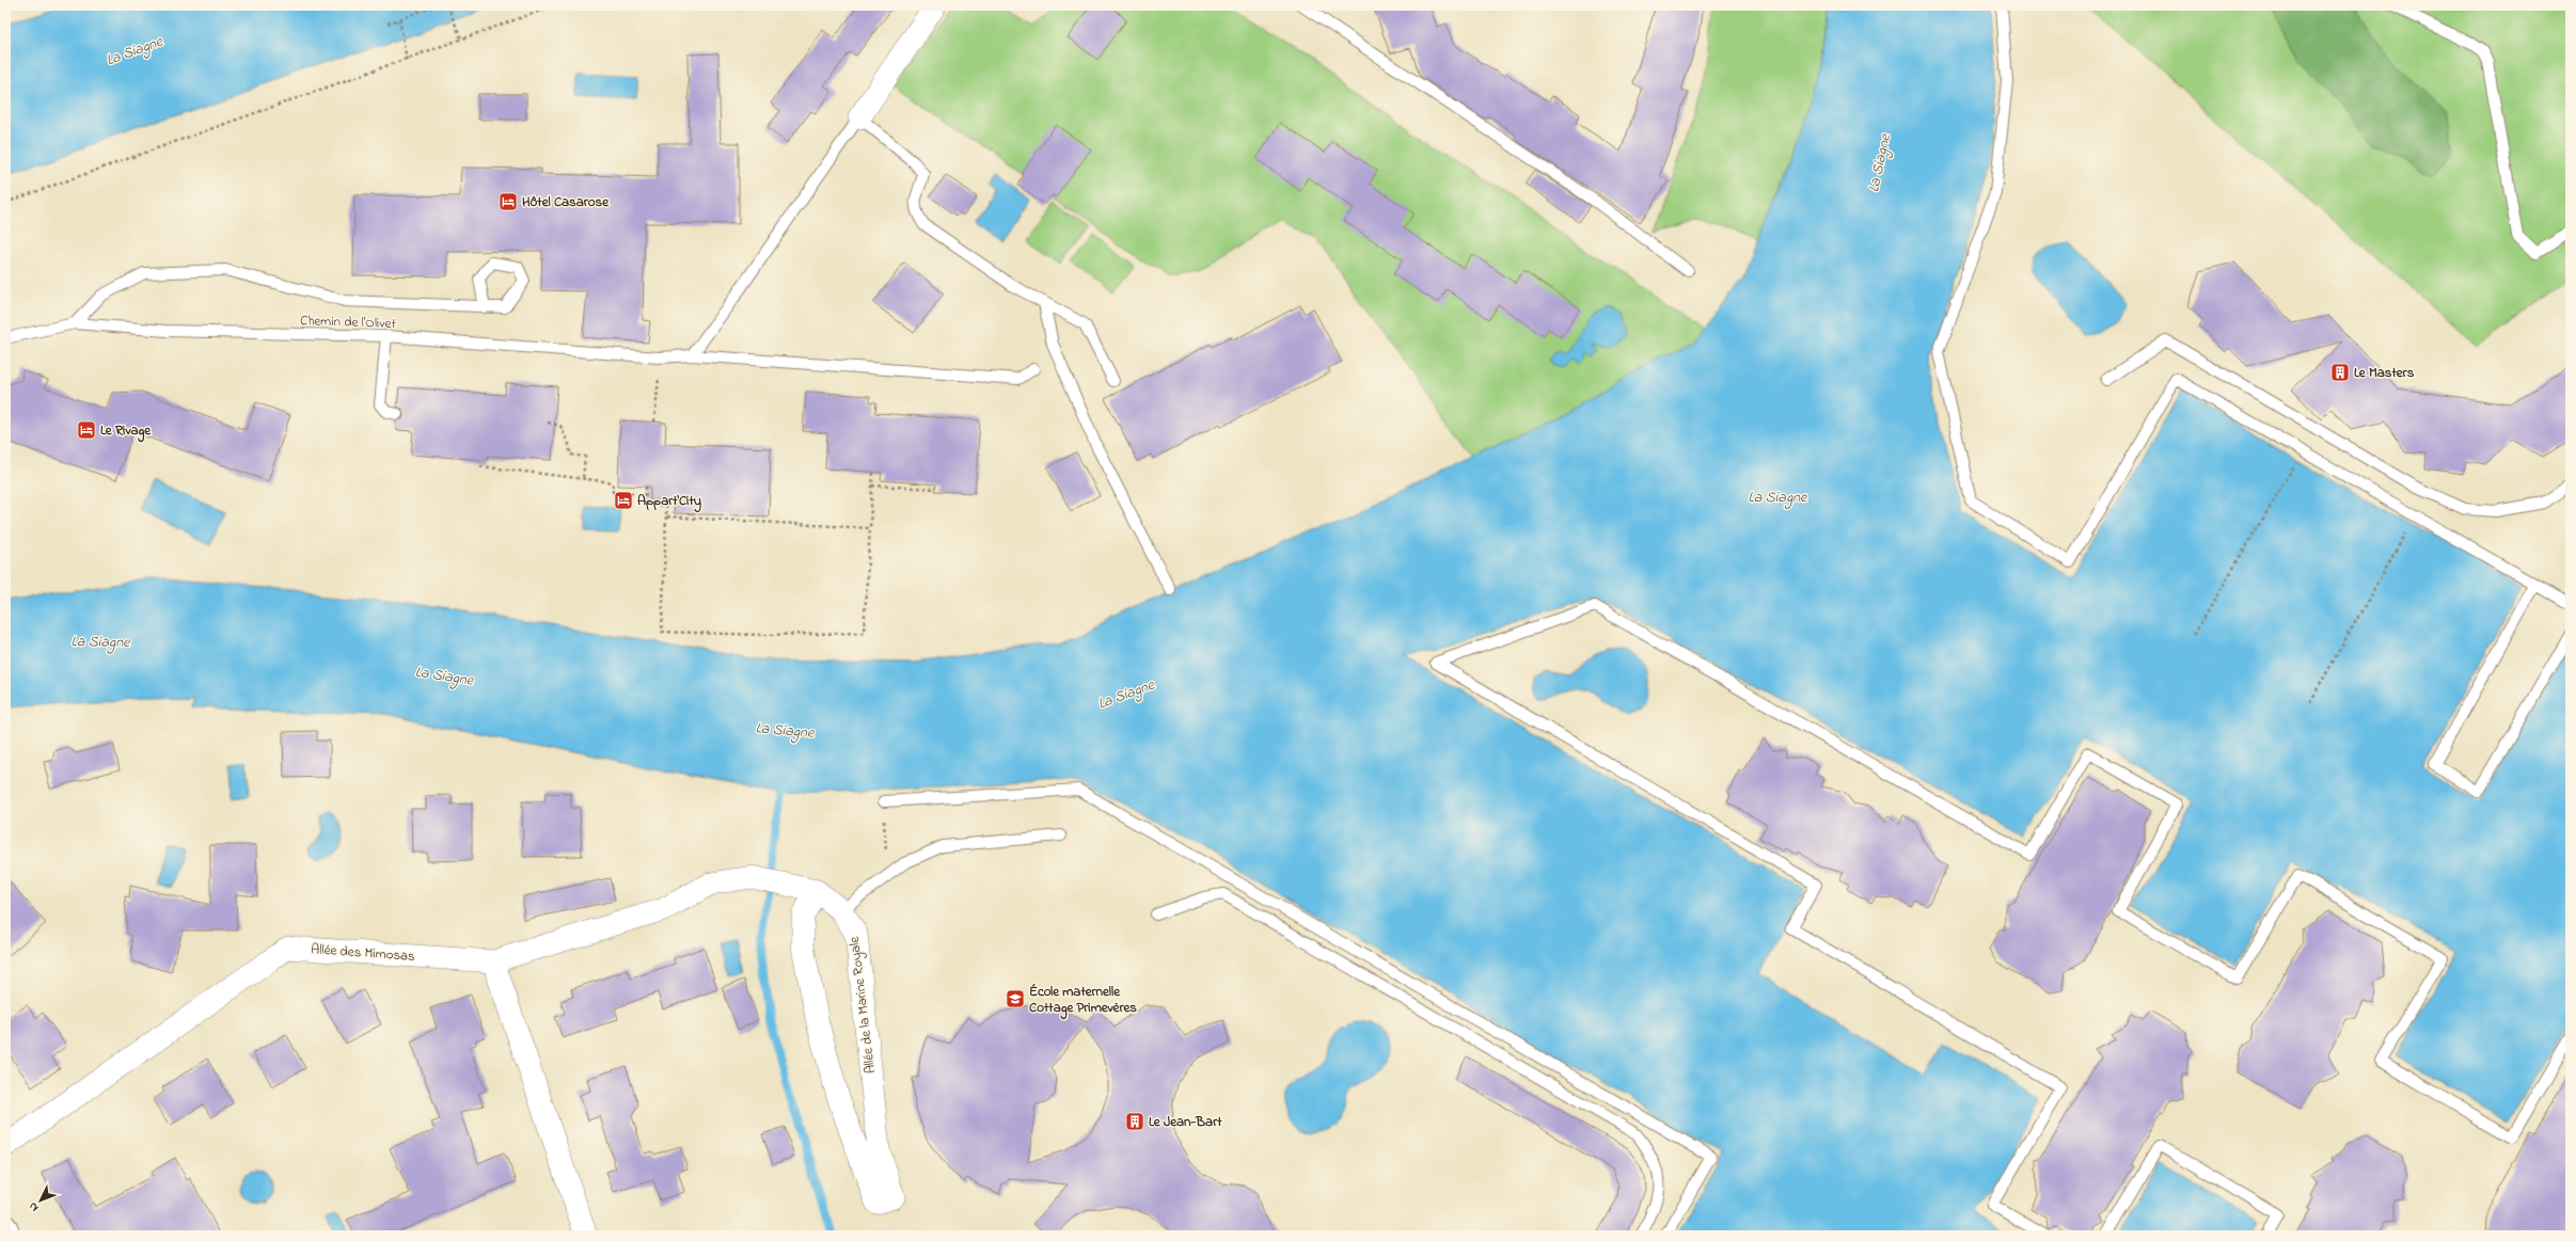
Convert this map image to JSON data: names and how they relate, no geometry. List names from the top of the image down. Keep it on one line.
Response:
{"streets":{"street":["Allée des Mimosas","Allée de la Marine Royale"],"lane":["Chemin de l'Olivet"]},"crossings":[["Allée des Mimosas","Allée de la Marine Royale"]],"water":["La Siagne"],"places":{"hotel":["Hôtel Casarose","Le Rivage","Appart'City"],"building":["Le Masters","Le Jean-Bart"],"school or university":["École maternelle Cottage Primevères"]},"north":"bottom left"}
